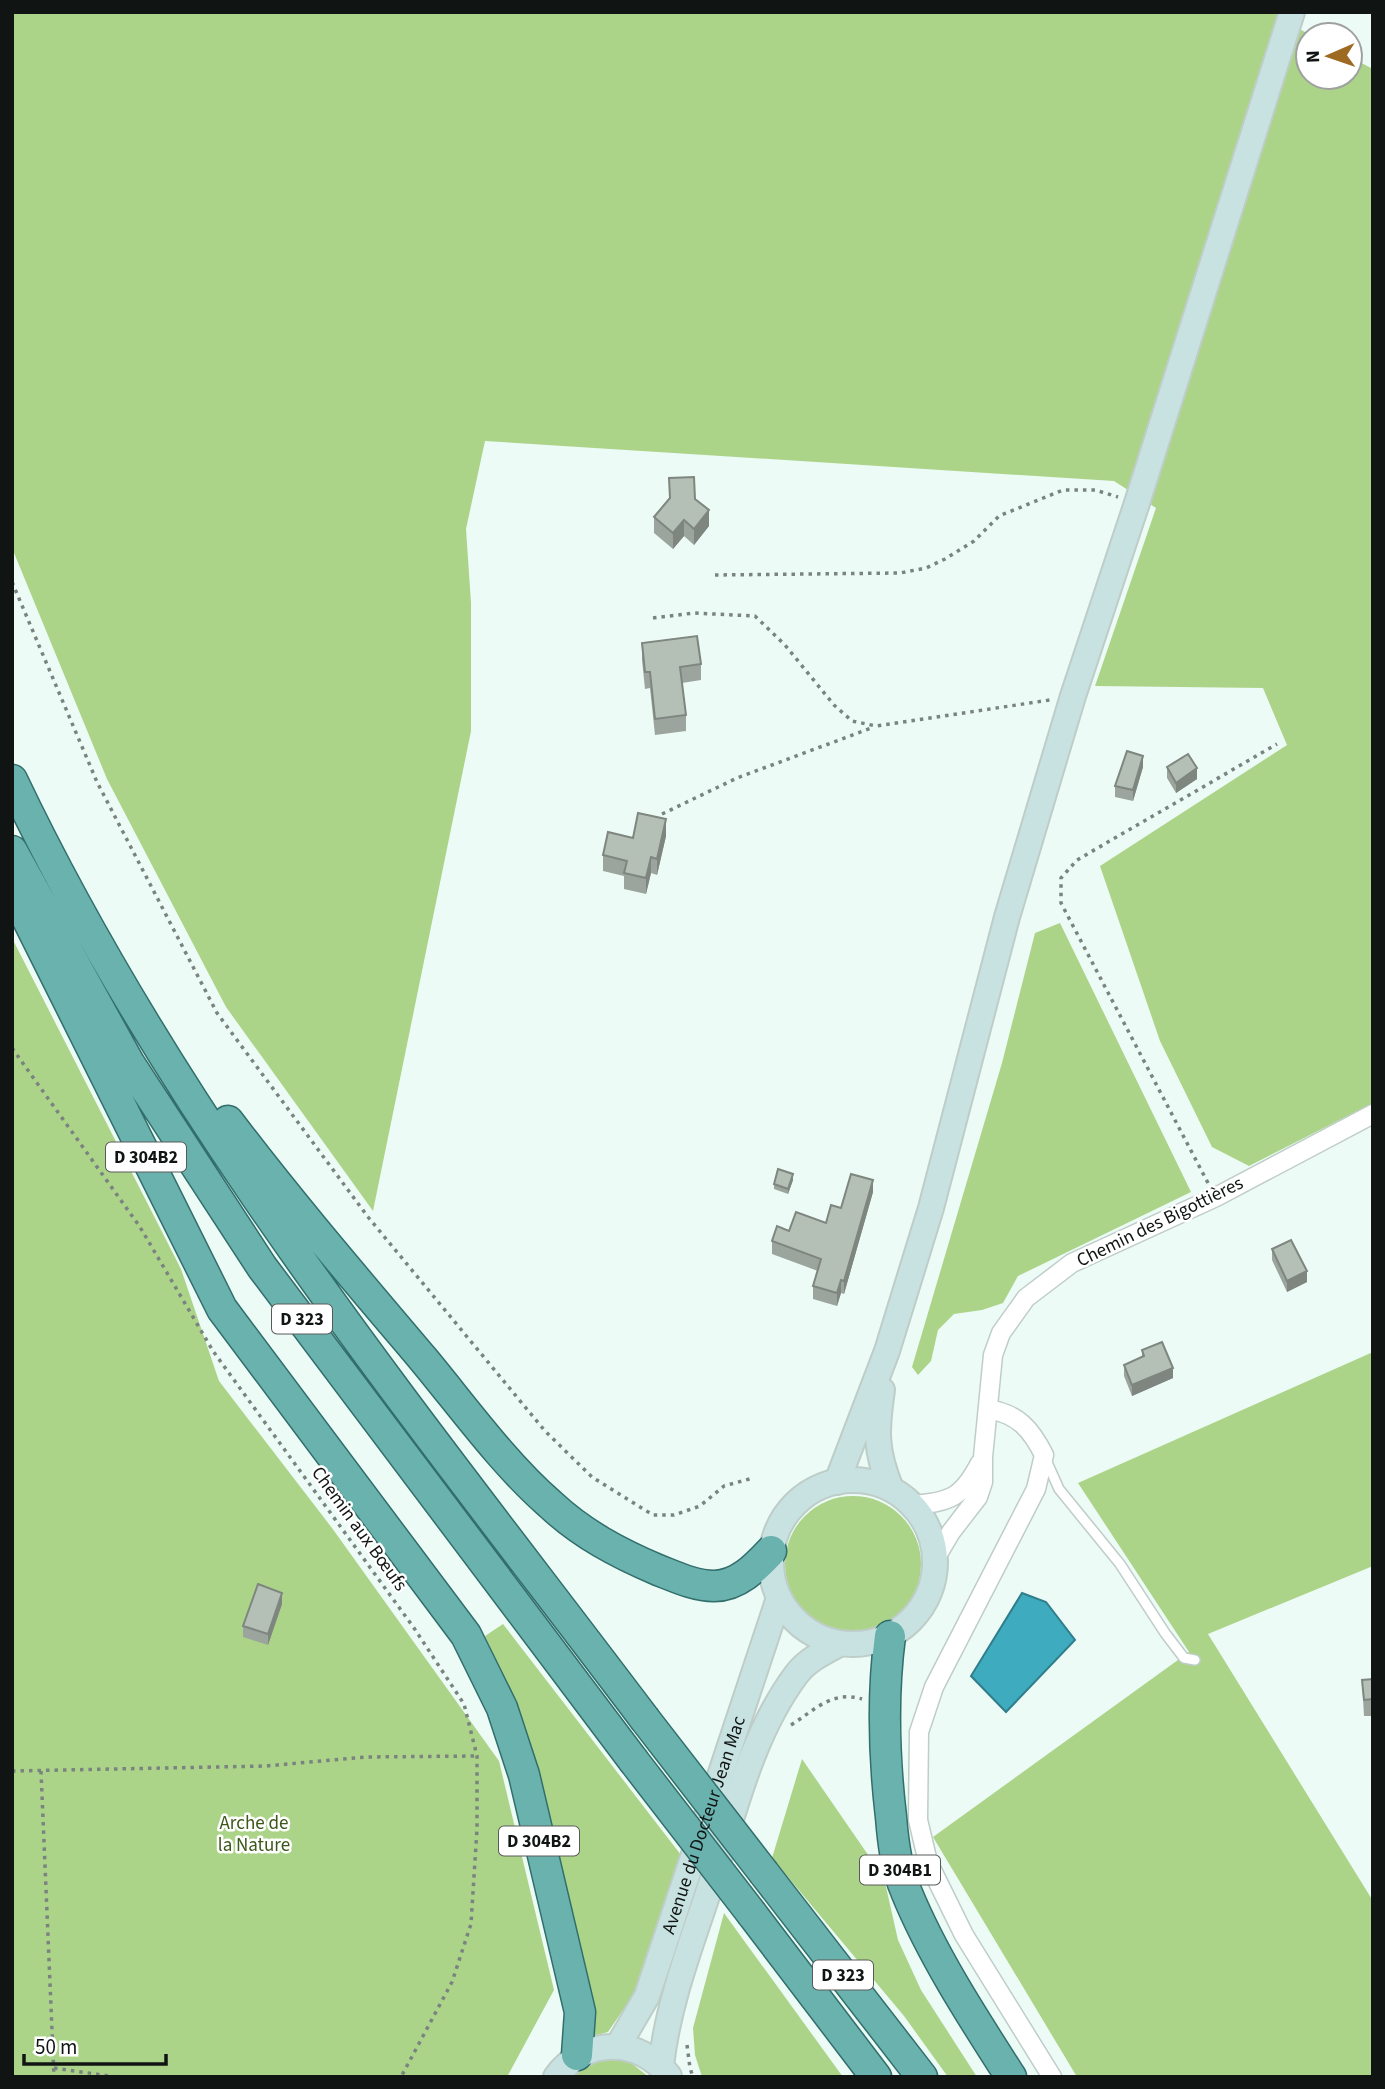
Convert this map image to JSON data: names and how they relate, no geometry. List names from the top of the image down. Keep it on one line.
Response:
{"streets":{"highway":["D 304B2","D 323","D 304B1"],"main road":["Avenue du Docteur Jean Mac"],"street":["Chemin des Bigottières"],"path":["Chemin aux Bœufs"]},"crossings":[["Chemin des Bigottières","Avenue du Docteur Jean Mac"],["Chemin des Bigottières","D 304B1"],["Avenue du Docteur Jean Mac","D 304B1"]],"parks":["Arche de la Nature"],"scale_bar":"50 m","north":"left"}
